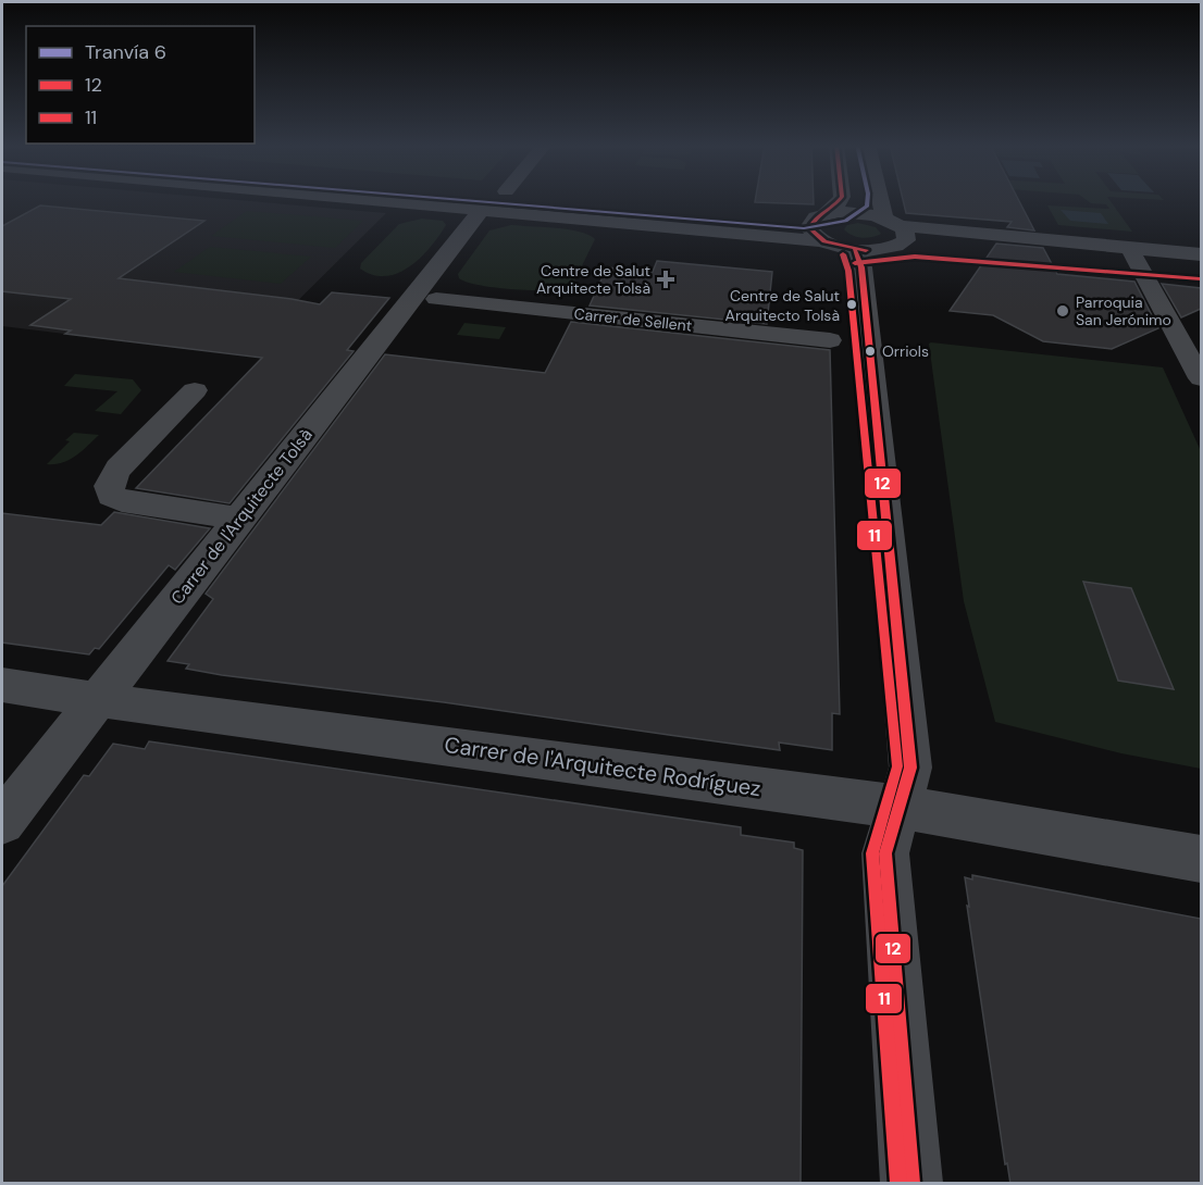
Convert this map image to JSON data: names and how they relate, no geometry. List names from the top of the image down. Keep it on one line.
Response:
{"streets":{"street":["Carrer de Sellent","Carrer de l'Arquitecte Tolsà","Carrer de l'Arquitecte Rodríguez"]},"crossings":[["Carrer de l'Arquitecte Tolsà","Carrer de l'Arquitecte Rodríguez"]],"places":{"health":["Centre de Salut Arquitecte Tolsà"],"other":["Centre de Salut Arquitecto Tolsà","Parroquia San Jerónimo","Orriols"]},"lines":["tram line 6","transit line 12","transit line 11"],"legend":["Tranvía 6","12","11"]}
